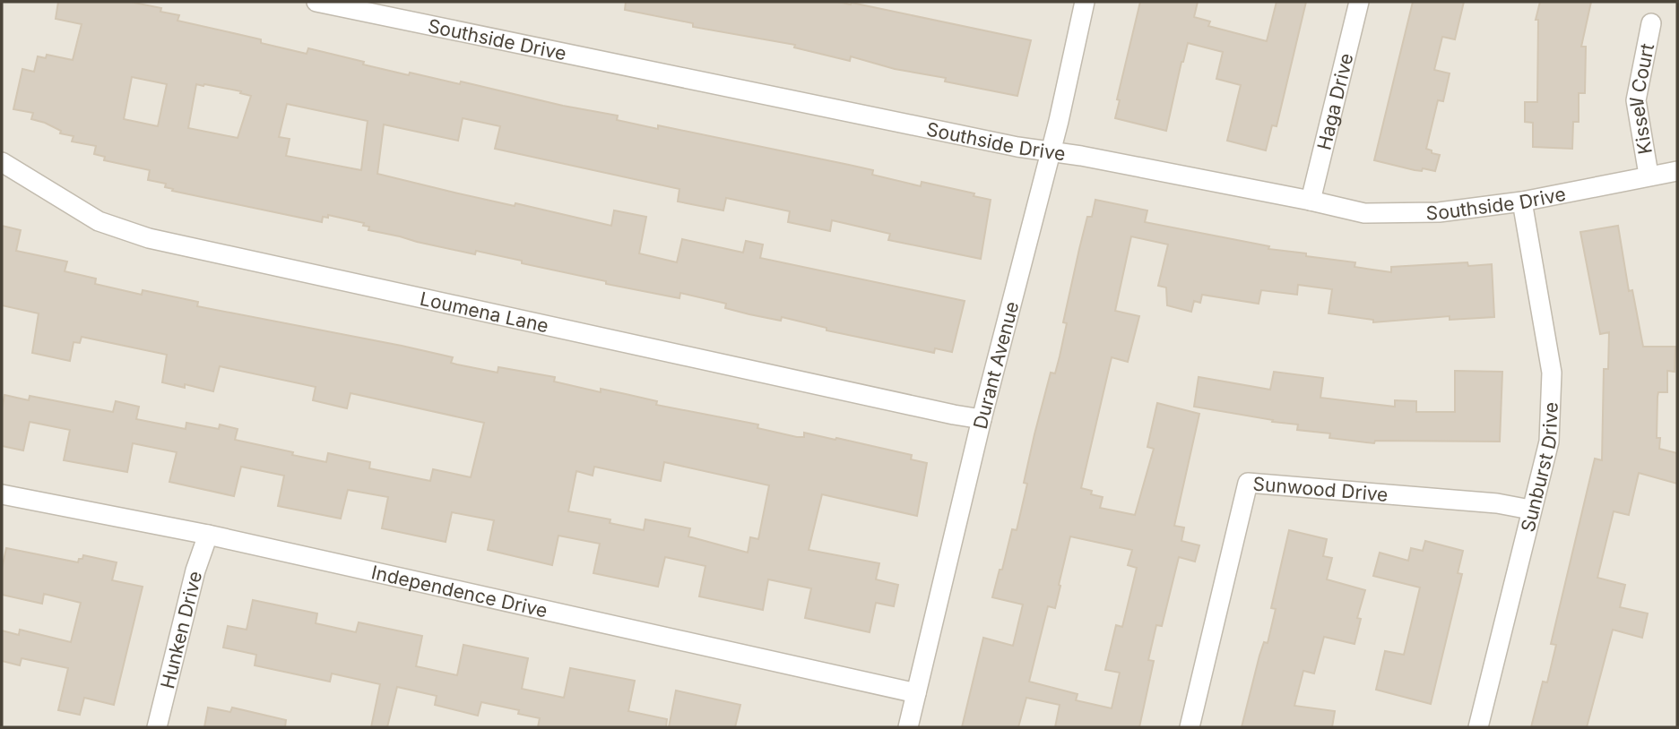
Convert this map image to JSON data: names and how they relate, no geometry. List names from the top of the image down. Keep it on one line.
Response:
{"streets":{"street":["Southside Drive","Kissell Court","Haga Drive","Loumena Lane","Durant Avenue","Sunburst Drive","Sunwood Drive","Independence Drive","Hunken Drive"]},"crossings":[["Southside Drive","Kissell Court"],["Southside Drive","Haga Drive"],["Southside Drive","Durant Avenue"],["Southside Drive","Sunburst Drive"],["Loumena Lane","Durant Avenue"],["Durant Avenue","Independence Drive"],["Sunburst Drive","Sunwood Drive"],["Independence Drive","Hunken Drive"]]}
